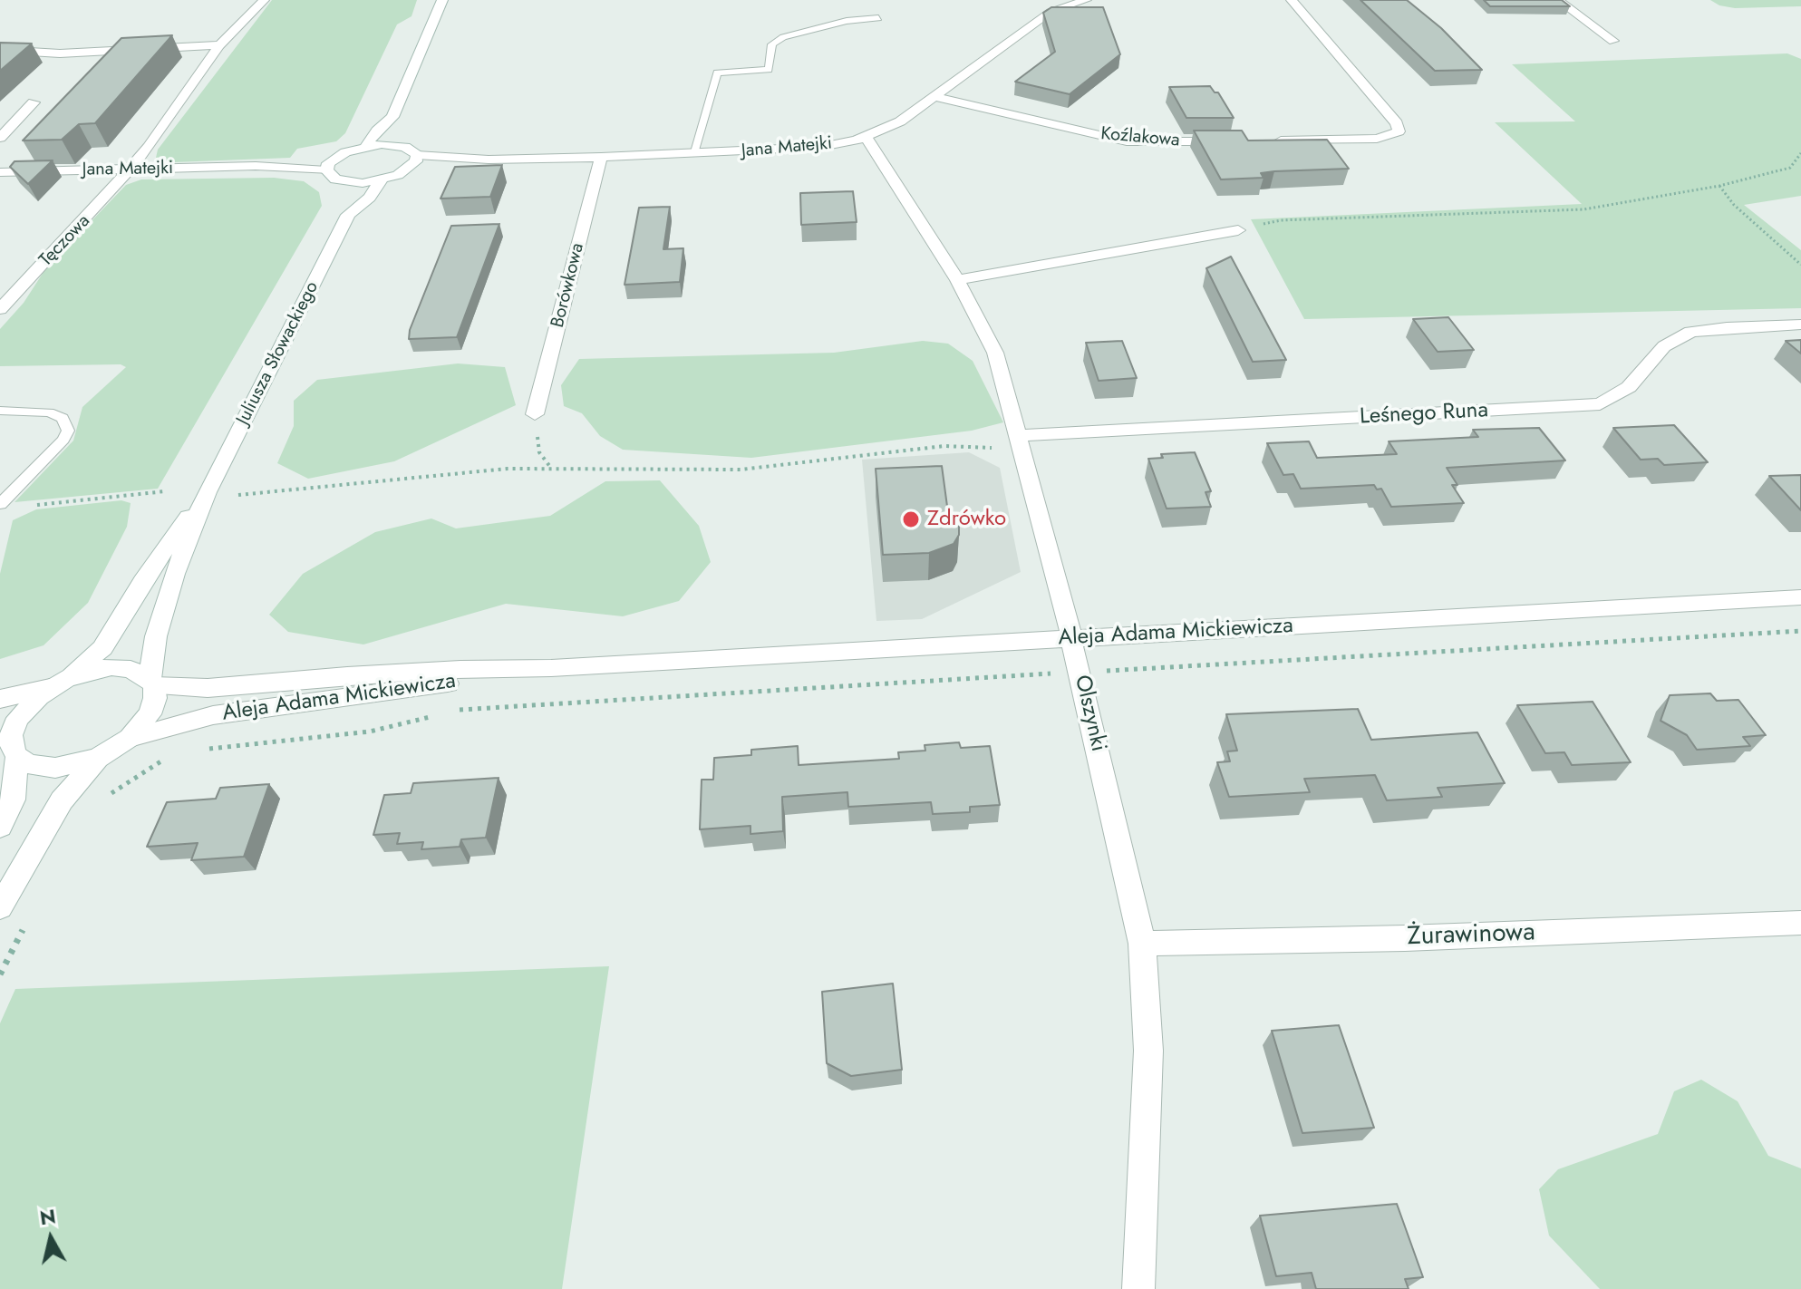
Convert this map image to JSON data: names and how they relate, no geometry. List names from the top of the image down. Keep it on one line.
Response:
{"streets":{"street":["Koźlakowa","Jana Matejki","Tęczowa","Borówkowa","Juliusza Słowackiego","Leśnego Runa","Aleja Adama Mickiewicza","Olszynki","Żurawinowa"]},"crossings":[["Koźlakowa","Jana Matejki"],["Jana Matejki","Tęczowa"],["Jana Matejki","Borówkowa"],["Jana Matejki","Olszynki"],["Juliusza Słowackiego","Aleja Adama Mickiewicza"],["Leśnego Runa","Olszynki"],["Aleja Adama Mickiewicza","Olszynki"],["Olszynki","Żurawinowa"]],"places":["Zdrówko"],"north":"top"}
